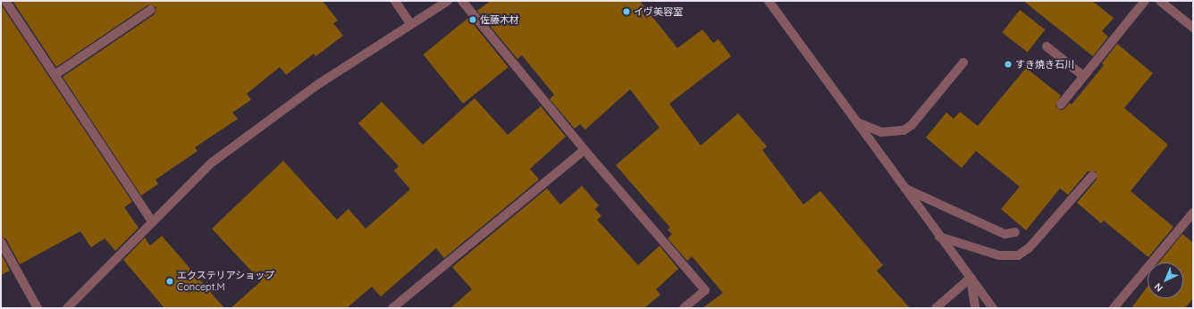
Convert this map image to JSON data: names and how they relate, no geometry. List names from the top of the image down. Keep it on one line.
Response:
{"places":["イヴ美容室","佐藤木材","すき焼き石川","エクステリアショップ Concept.M"],"north":"bottom left"}
